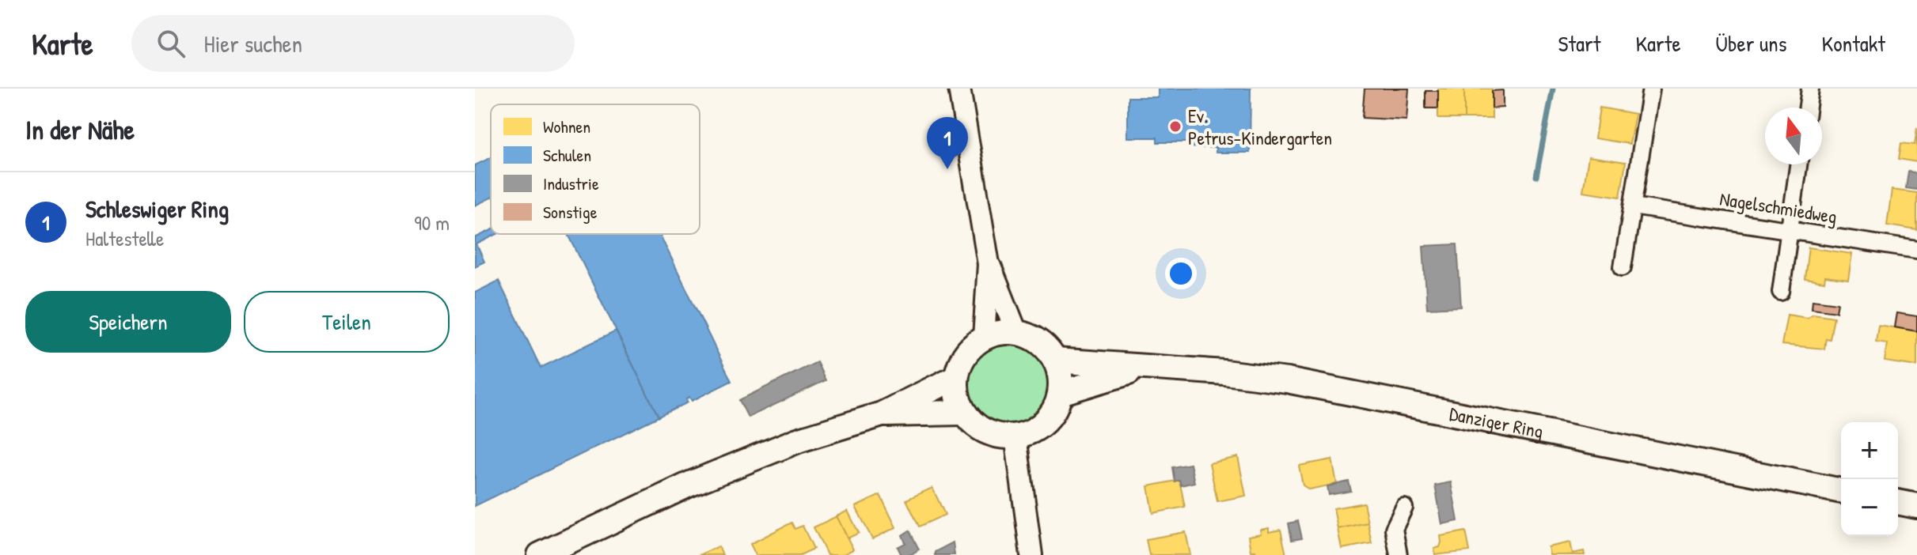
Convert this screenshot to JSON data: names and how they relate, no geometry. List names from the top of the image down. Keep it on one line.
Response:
{"streets":{"main road":["Danziger Ring"],"street":["Nagelschmiedweg"]},"places":["Ev. Petrus-Kindergarten"],"legend":["Wohnen","Schulen","Industrie","Sonstige"],"north":"top","page":{"header":"Karte","search":"Hier suchen","nav":["Start","Karte","Über uns","Kontakt"],"heading":"In der Nähe","pins":"1","list":[{"mark":"1","name":"Schleswiger Ring","note":"Haltestelle","value":"90 m"}],"buttons":["Speichern","Teilen"],"map_buttons":["+","−"]}}
